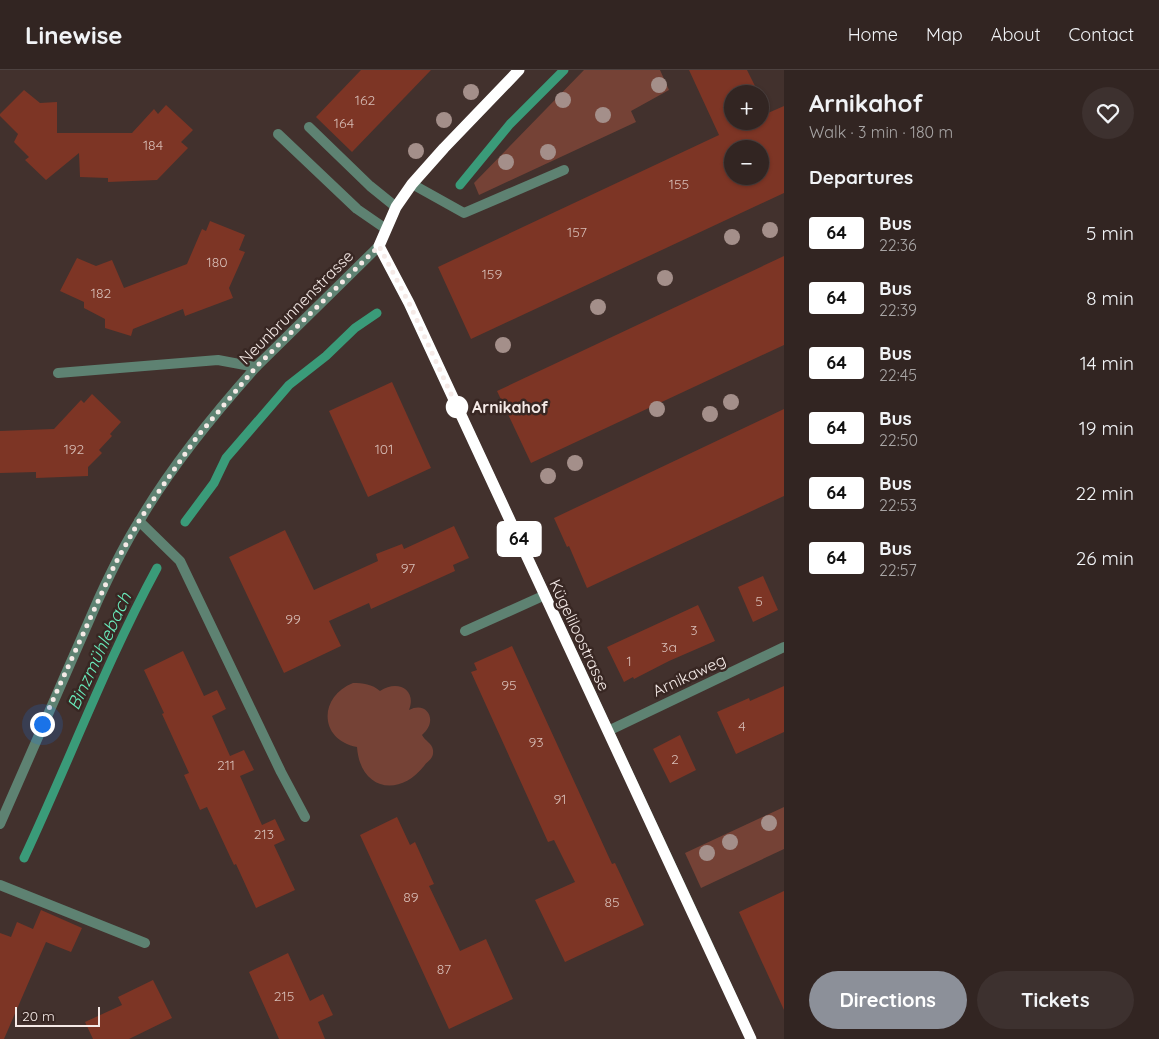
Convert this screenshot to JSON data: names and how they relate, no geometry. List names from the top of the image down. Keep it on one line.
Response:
{"streets":{"street":["Neunbrunnenstrasse","Kügeliloostrasse","Arnikaweg"]},"crossings":[["Neunbrunnenstrasse","Kügeliloostrasse"],["Kügeliloostrasse","Arnikaweg"]],"water":["Binzmühlebach"],"places":["Arnikahof"],"lines":["bus line 64"],"house_numbers":["162","164","184","155","157","180","159","182","192","101","97","5","99","3","3a","1","95","4","93","2","211","91","213","89","85","87","215"],"scale_bar":"20 m","page":{"header":"Linewise","nav":["Home","Map","About","Contact"],"on_map":"64","heading":[["Arnikahof","Walk · 3 min · 180 m"],"Departures"],"map_buttons":["+","−"],"list":[{"mark":"64","name":"Bus","note":"22:36","value":"5 min"},{"mark":"64","name":"Bus","note":"22:39","value":"8 min"},{"mark":"64","name":"Bus","note":"22:45","value":"14 min"},{"mark":"64","name":"Bus","note":"22:50","value":"19 min"},{"mark":"64","name":"Bus","note":"22:53","value":"22 min"},{"mark":"64","name":"Bus","note":"22:57","value":"26 min"}],"buttons":["Directions","Tickets"],"scale":"20 m"}}
